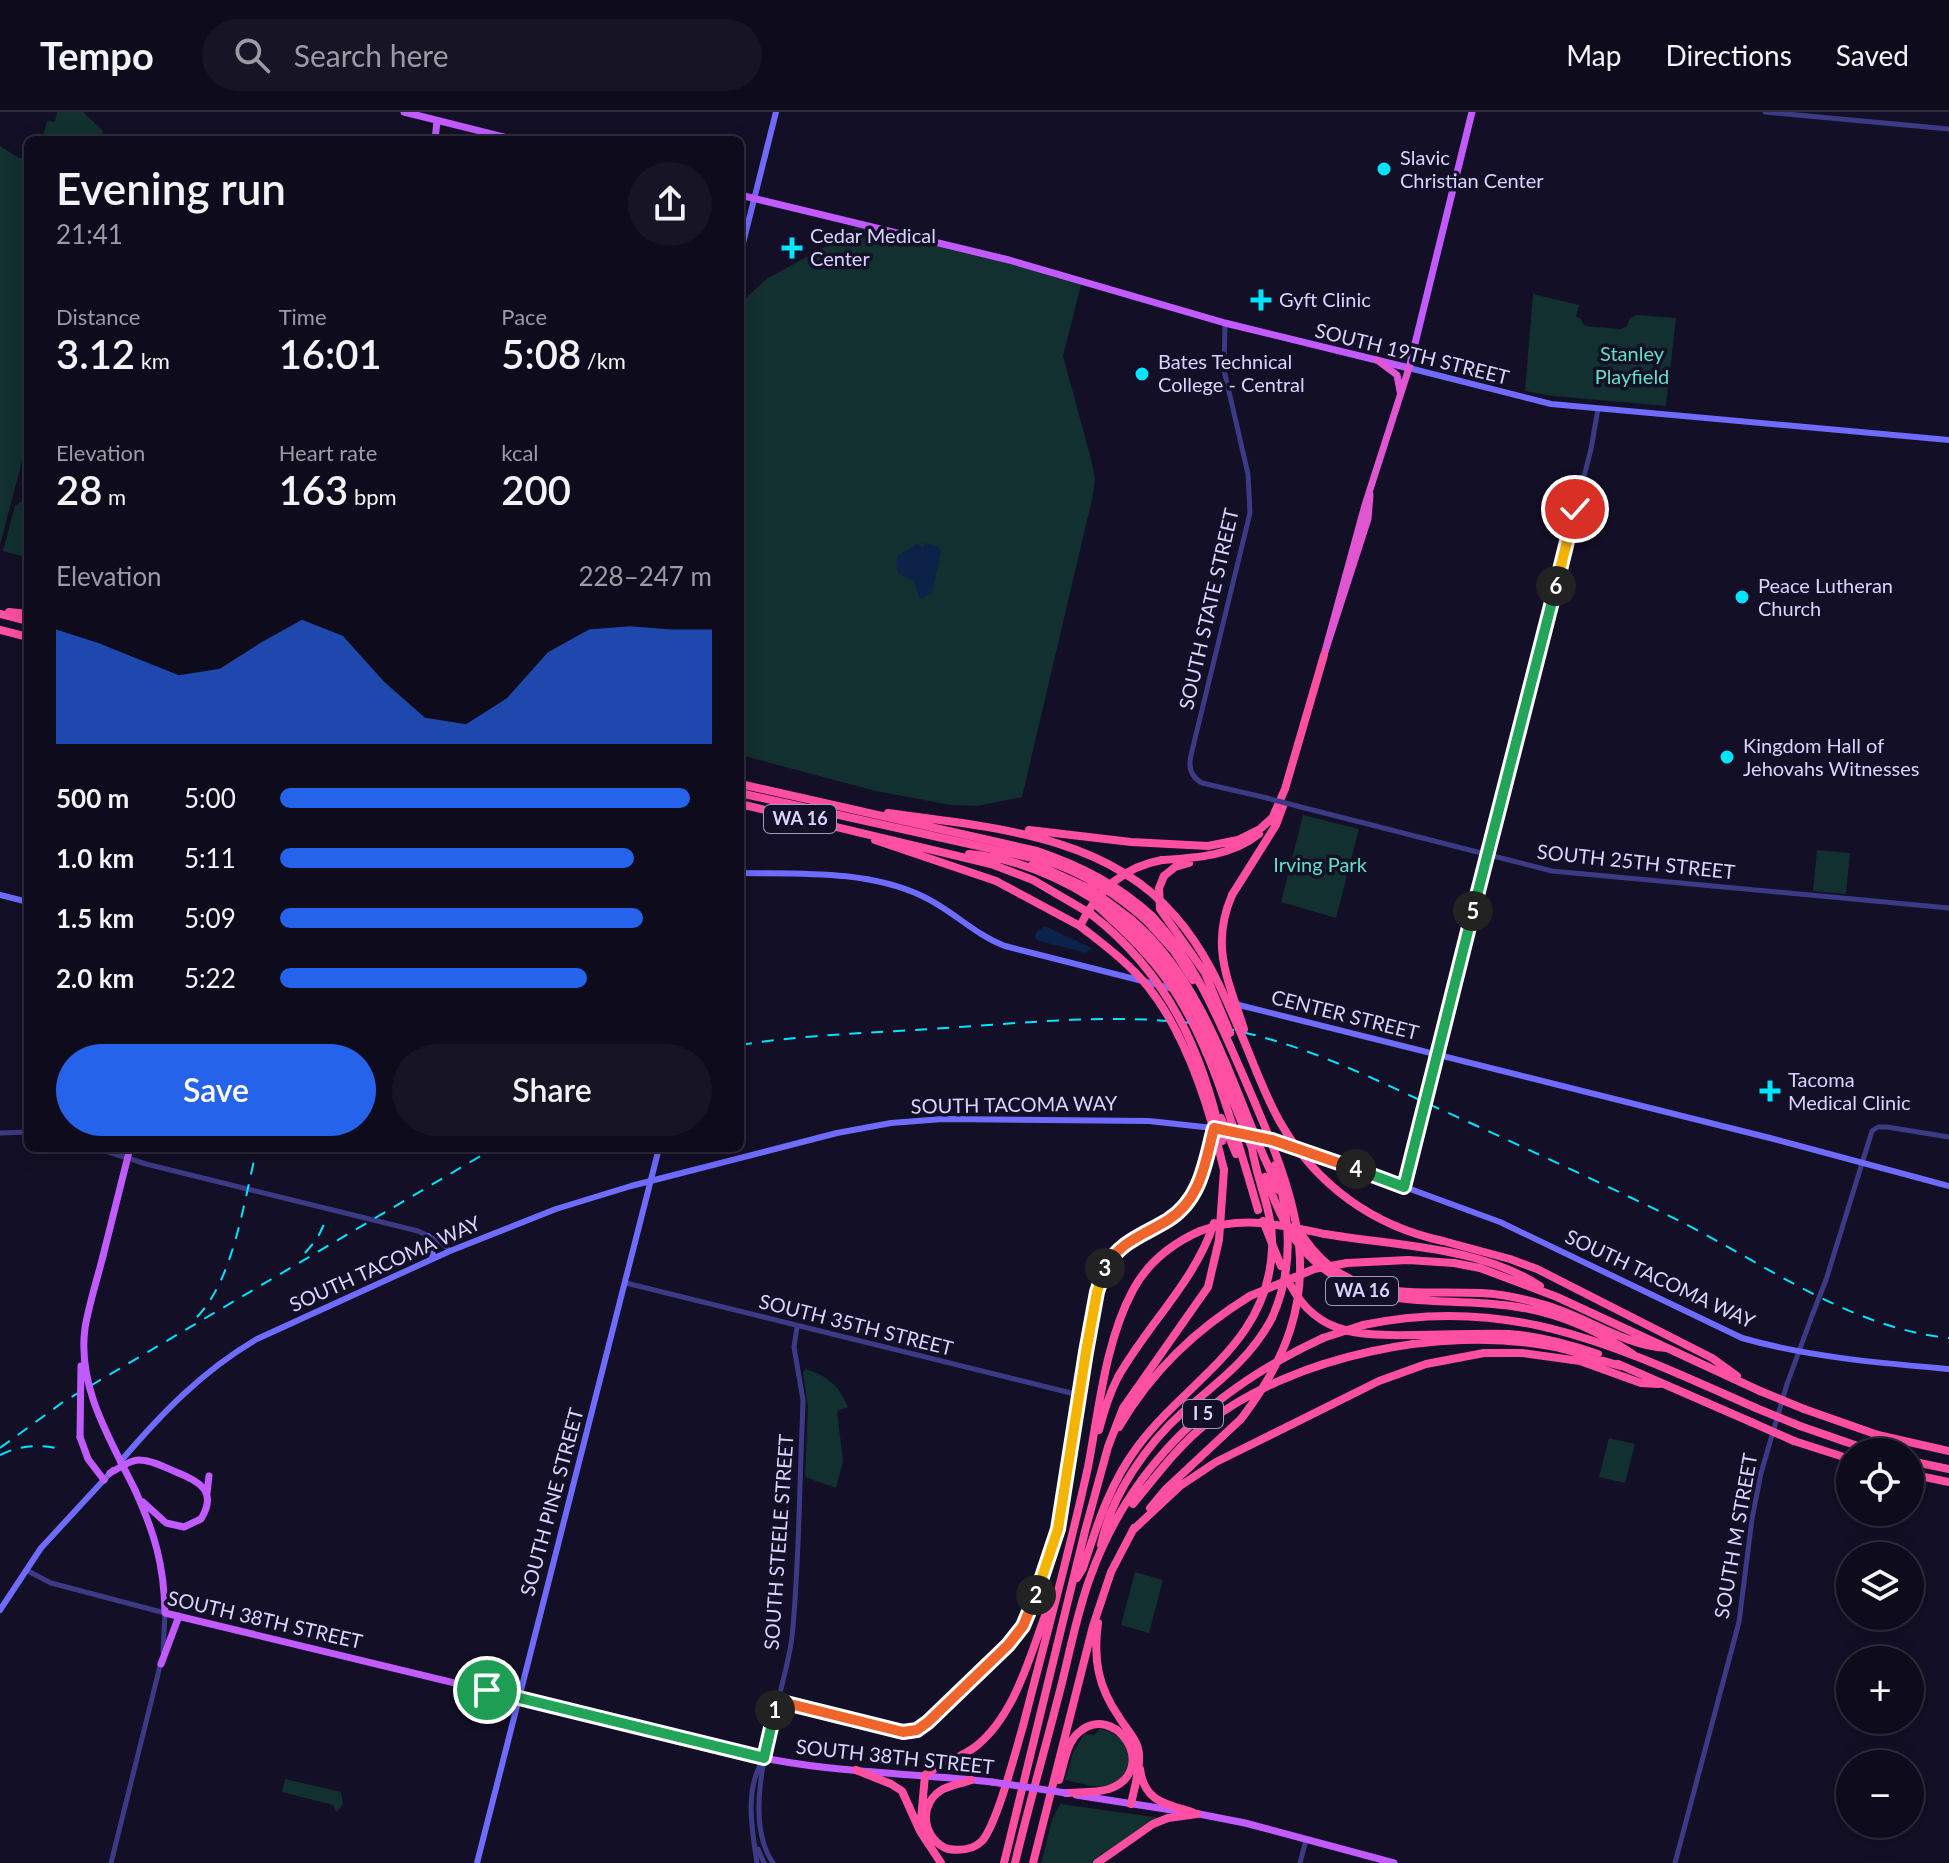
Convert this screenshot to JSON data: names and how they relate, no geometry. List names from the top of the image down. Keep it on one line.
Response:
{"streets":{"highway":["WA 16","I 5"],"main road":["SOUTH 19TH STREET","CENTER STREET","SOUTH TACOMA WAY","SOUTH PINE STREET","SOUTH 38TH STREET"],"street":["SOUTH STATE STREET","SOUTH 25TH STREET","SOUTH 35TH STREET","SOUTH M STREET","SOUTH STEELE STREET"]},"crossings":[["SOUTH 19TH STREET","SOUTH STATE STREET"],["SOUTH STATE STREET","SOUTH 25TH STREET"],["WA 16","I 5"],["CENTER STREET","SOUTH M STREET"],["SOUTH TACOMA WAY","SOUTH PINE STREET"],["SOUTH TACOMA WAY","SOUTH M STREET"],["SOUTH TACOMA WAY","SOUTH 38TH STREET"],["SOUTH 35TH STREET","SOUTH PINE STREET"],["SOUTH 35TH STREET","SOUTH STEELE STREET"],["SOUTH PINE STREET","SOUTH 38TH STREET"],["SOUTH STEELE STREET","SOUTH 38TH STREET"]],"parks":["Stanley Playfield","Irving Park"],"places":{"other":["Slavic Christian Center","Bates Technical College - Central","Peace Lutheran Church","Kingdom Hall of Jehovahs Witnesses"],"health":["Cedar Medical Center","Gyft Clinic","Tacoma Medical Clinic"]},"page":{"header":"Tempo","search":"Search here","nav":["Map","Directions","Saved"],"heading":["Evening run","21:41"],"stats":[["Distance","3.12 km"],["Time","16:01"],["Pace","5:08 /km"],["Elevation","28 m"],["Heart rate","163 bpm"],["kcal","200"]],"chart":["Elevation","228–247 m"],"pins":["6","5","4","3","2","1"],"list":[{"name":"500 m","note":"5:00"},{"name":"1.0 km","note":"5:11"},{"name":"1.5 km","note":"5:09"},{"name":"2.0 km","note":"5:22"}],"buttons":["Save","Share"],"map_buttons":["+","−"]}}
